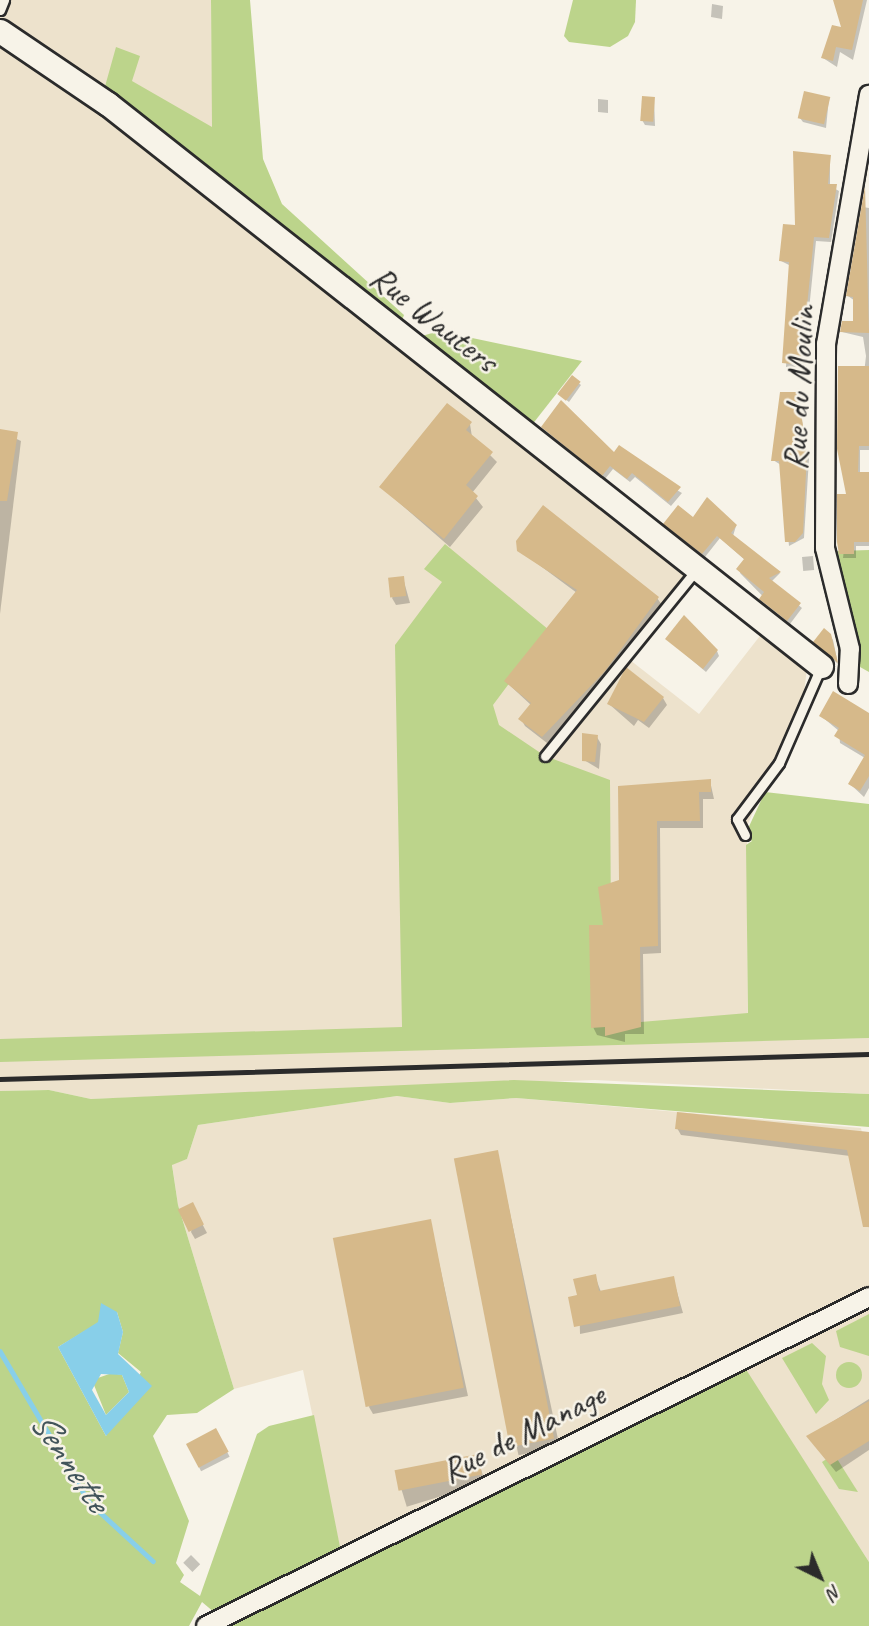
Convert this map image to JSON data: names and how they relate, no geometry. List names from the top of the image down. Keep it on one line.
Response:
{"streets":{"street":["Rue Wauters","Rue du Moulin","Rue de Manage"]},"water":["Sennette"],"north":"bottom right"}
